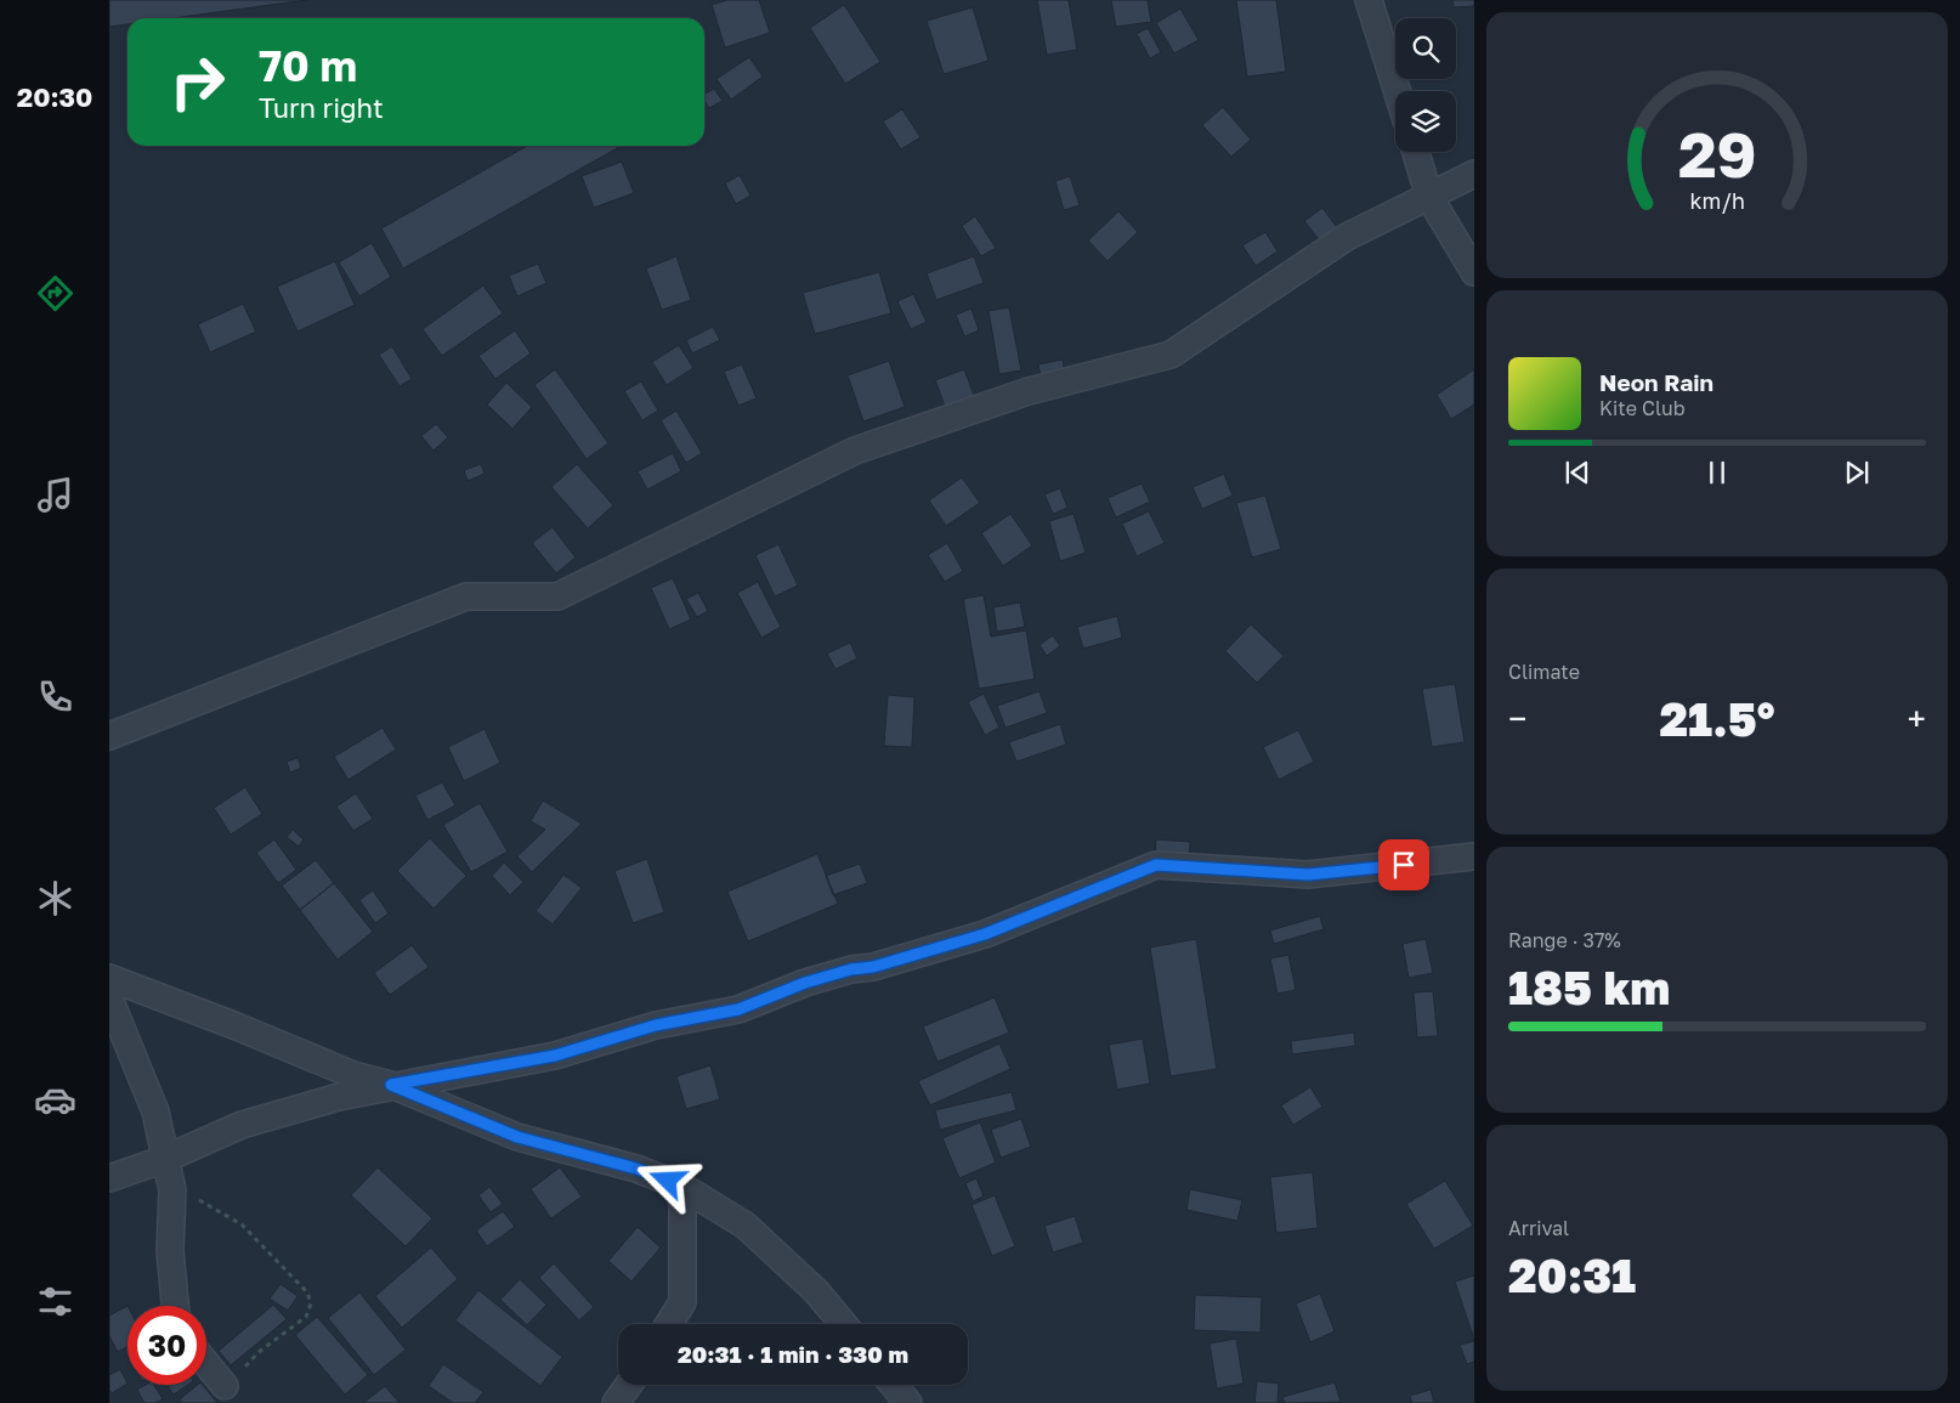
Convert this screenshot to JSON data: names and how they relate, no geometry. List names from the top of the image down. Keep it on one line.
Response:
{"page":{"tabs":"20:30","turn":["70 m","Turn right"],"song":["Neon Rain","Kite Club"],"tile":["Climate",["Range · 37%","185 km"],["Arrival","20:31"]],"heat":["−","21.5°","+"],"limit":"30","trip":"20:31 · 1 min · 330 m","gauge":["29","km/h"]}}
